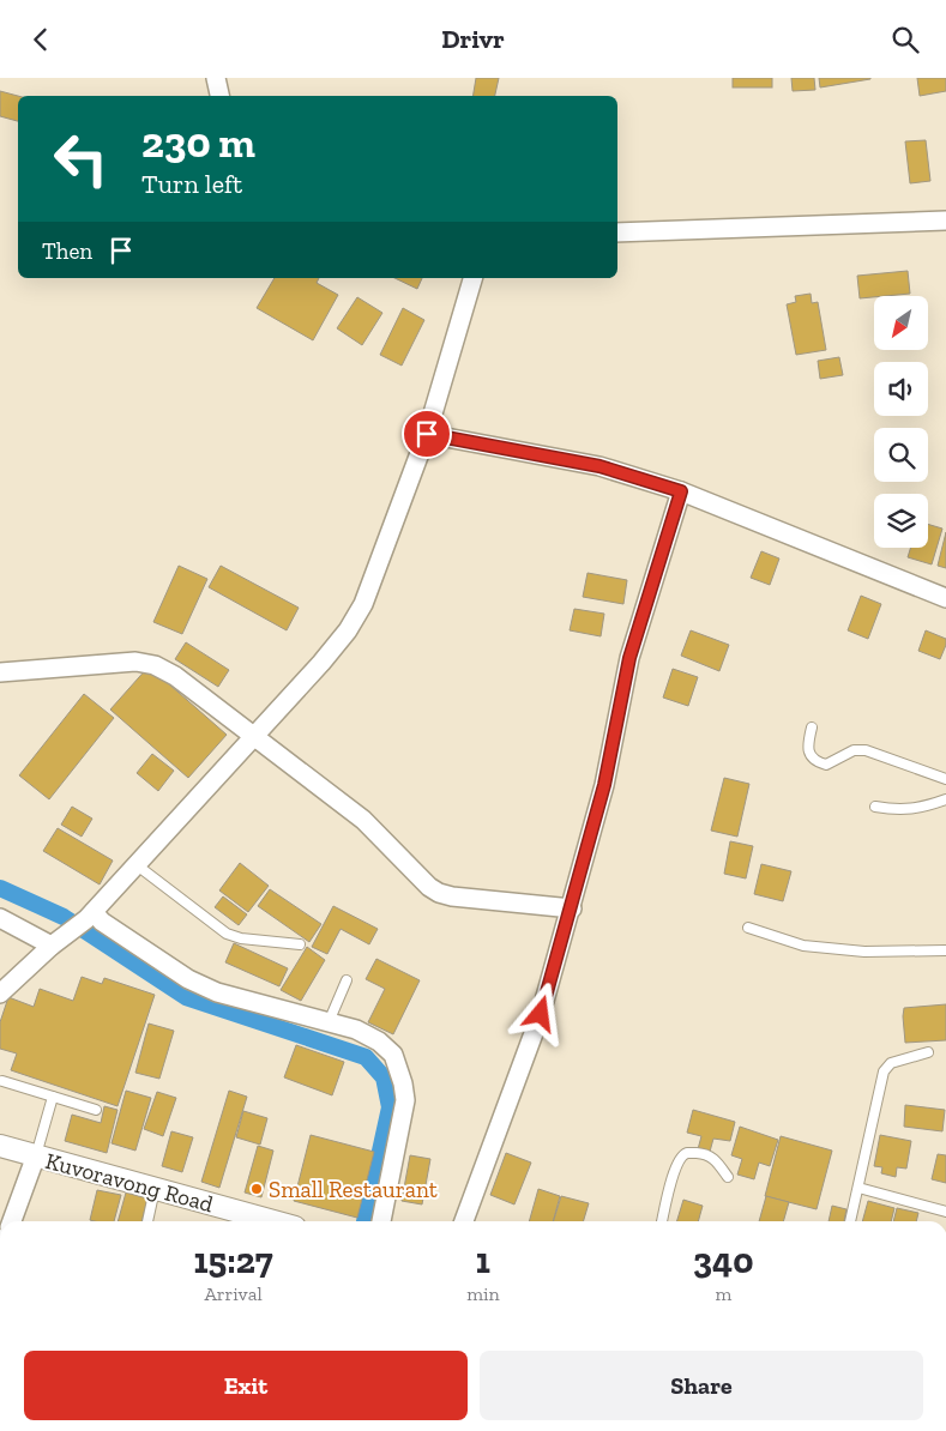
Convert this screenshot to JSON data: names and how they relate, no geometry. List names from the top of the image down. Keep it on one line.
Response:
{"streets":{"street":["Kuvoravong Road"]},"places":["Small Restaurant"],"north":"bottom left","page":{"header":"Drivr","turn":["230 m","Turn left"],"then":"Then","eta":["15:27","Arrival","1","min","340","m"],"buttons":["Exit","Share"]}}
